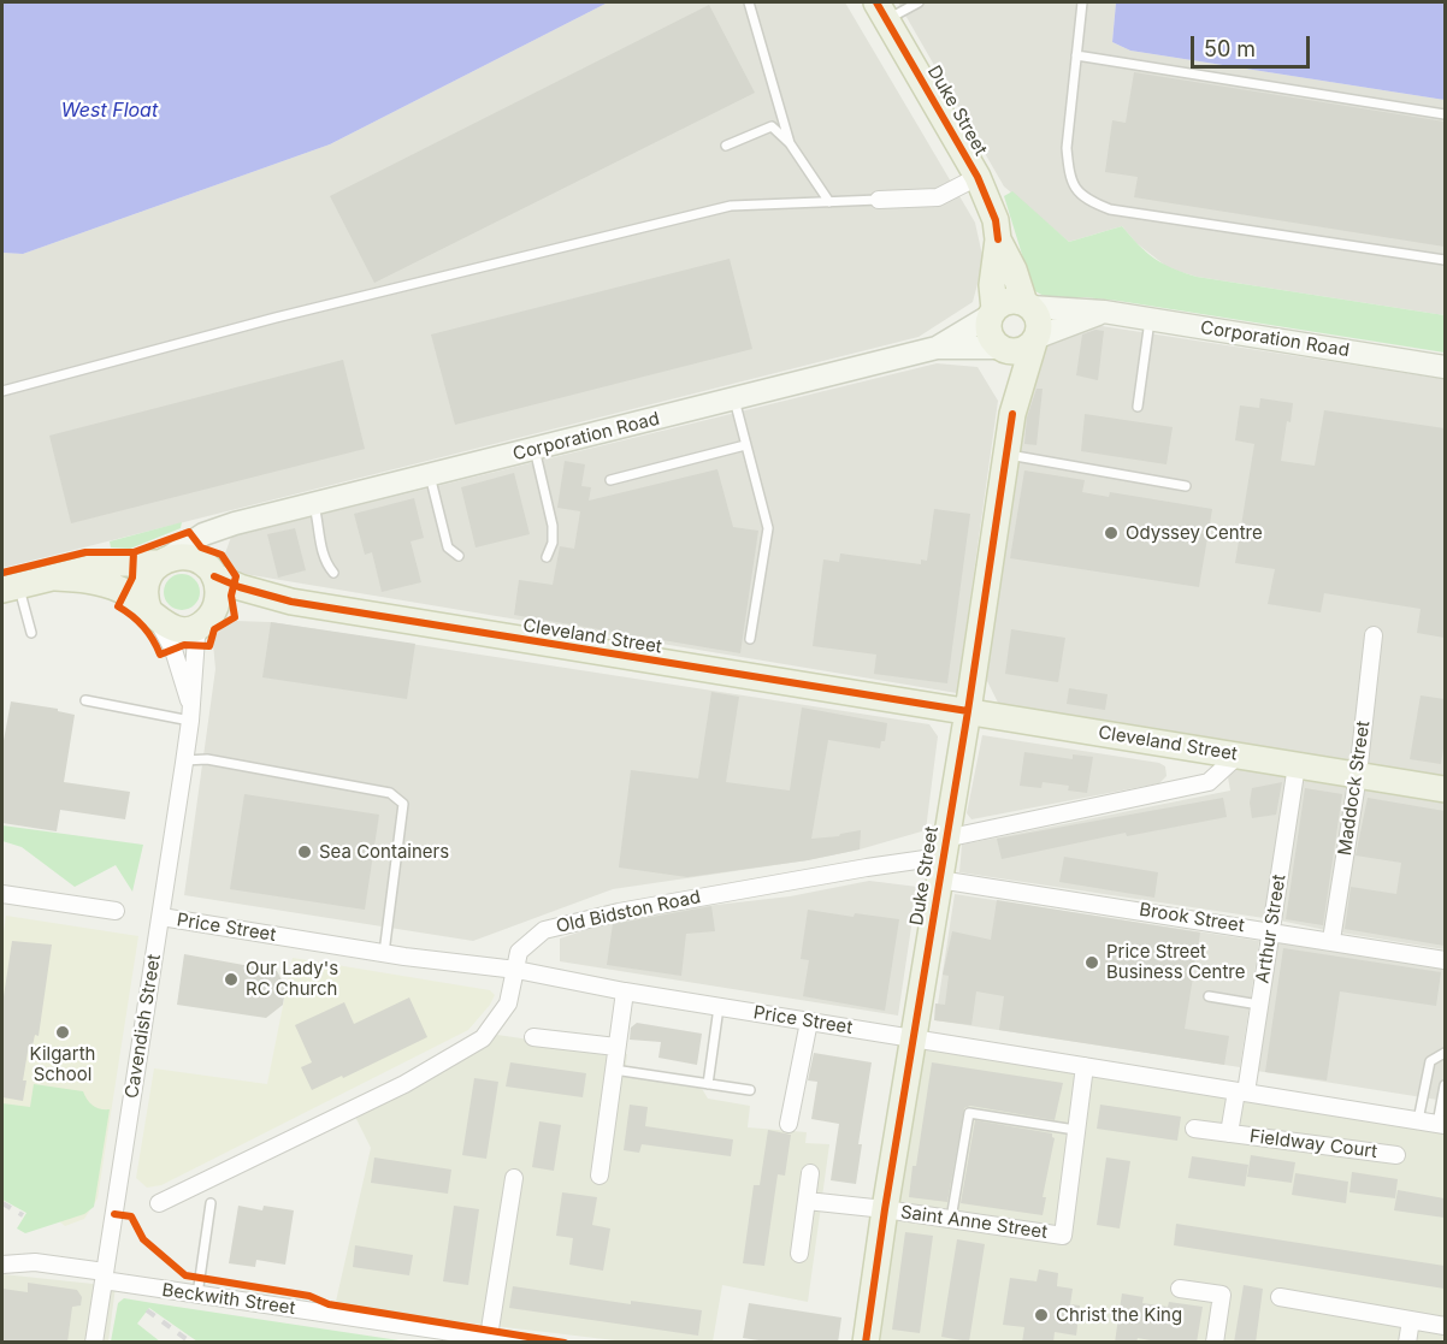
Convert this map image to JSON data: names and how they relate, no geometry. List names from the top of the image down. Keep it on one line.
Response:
{"streets":{"main road":["Duke Street","Corporation Road","Cleveland Street"],"street":["Maddock Street","Old Bidston Road","Brook Street","Price Street","Arthur Street","Cavendish Street","Fieldway Court","Saint Anne Street","Beckwith Street"]},"crossings":[["Duke Street","Corporation Road"],["Duke Street","Cleveland Street"],["Duke Street","Old Bidston Road"],["Duke Street","Brook Street"],["Duke Street","Price Street"],["Duke Street","Saint Anne Street"],["Corporation Road","Cleveland Street"],["Corporation Road","Cavendish Street"],["Cleveland Street","Maddock Street"],["Cleveland Street","Old Bidston Road"],["Cleveland Street","Arthur Street"],["Cleveland Street","Cavendish Street"],["Maddock Street","Brook Street"],["Old Bidston Road","Brook Street"],["Old Bidston Road","Price Street"],["Brook Street","Arthur Street"],["Price Street","Arthur Street"],["Price Street","Cavendish Street"],["Price Street","Fieldway Court"],["Arthur Street","Fieldway Court"],["Cavendish Street","Beckwith Street"]],"water":["West Float"],"places":["Odyssey Centre","Sea Containers","Price Street Business Centre","Our Lady's RC Church","Kilgarth School","Christ the King"],"scale_bar":"50 m"}
